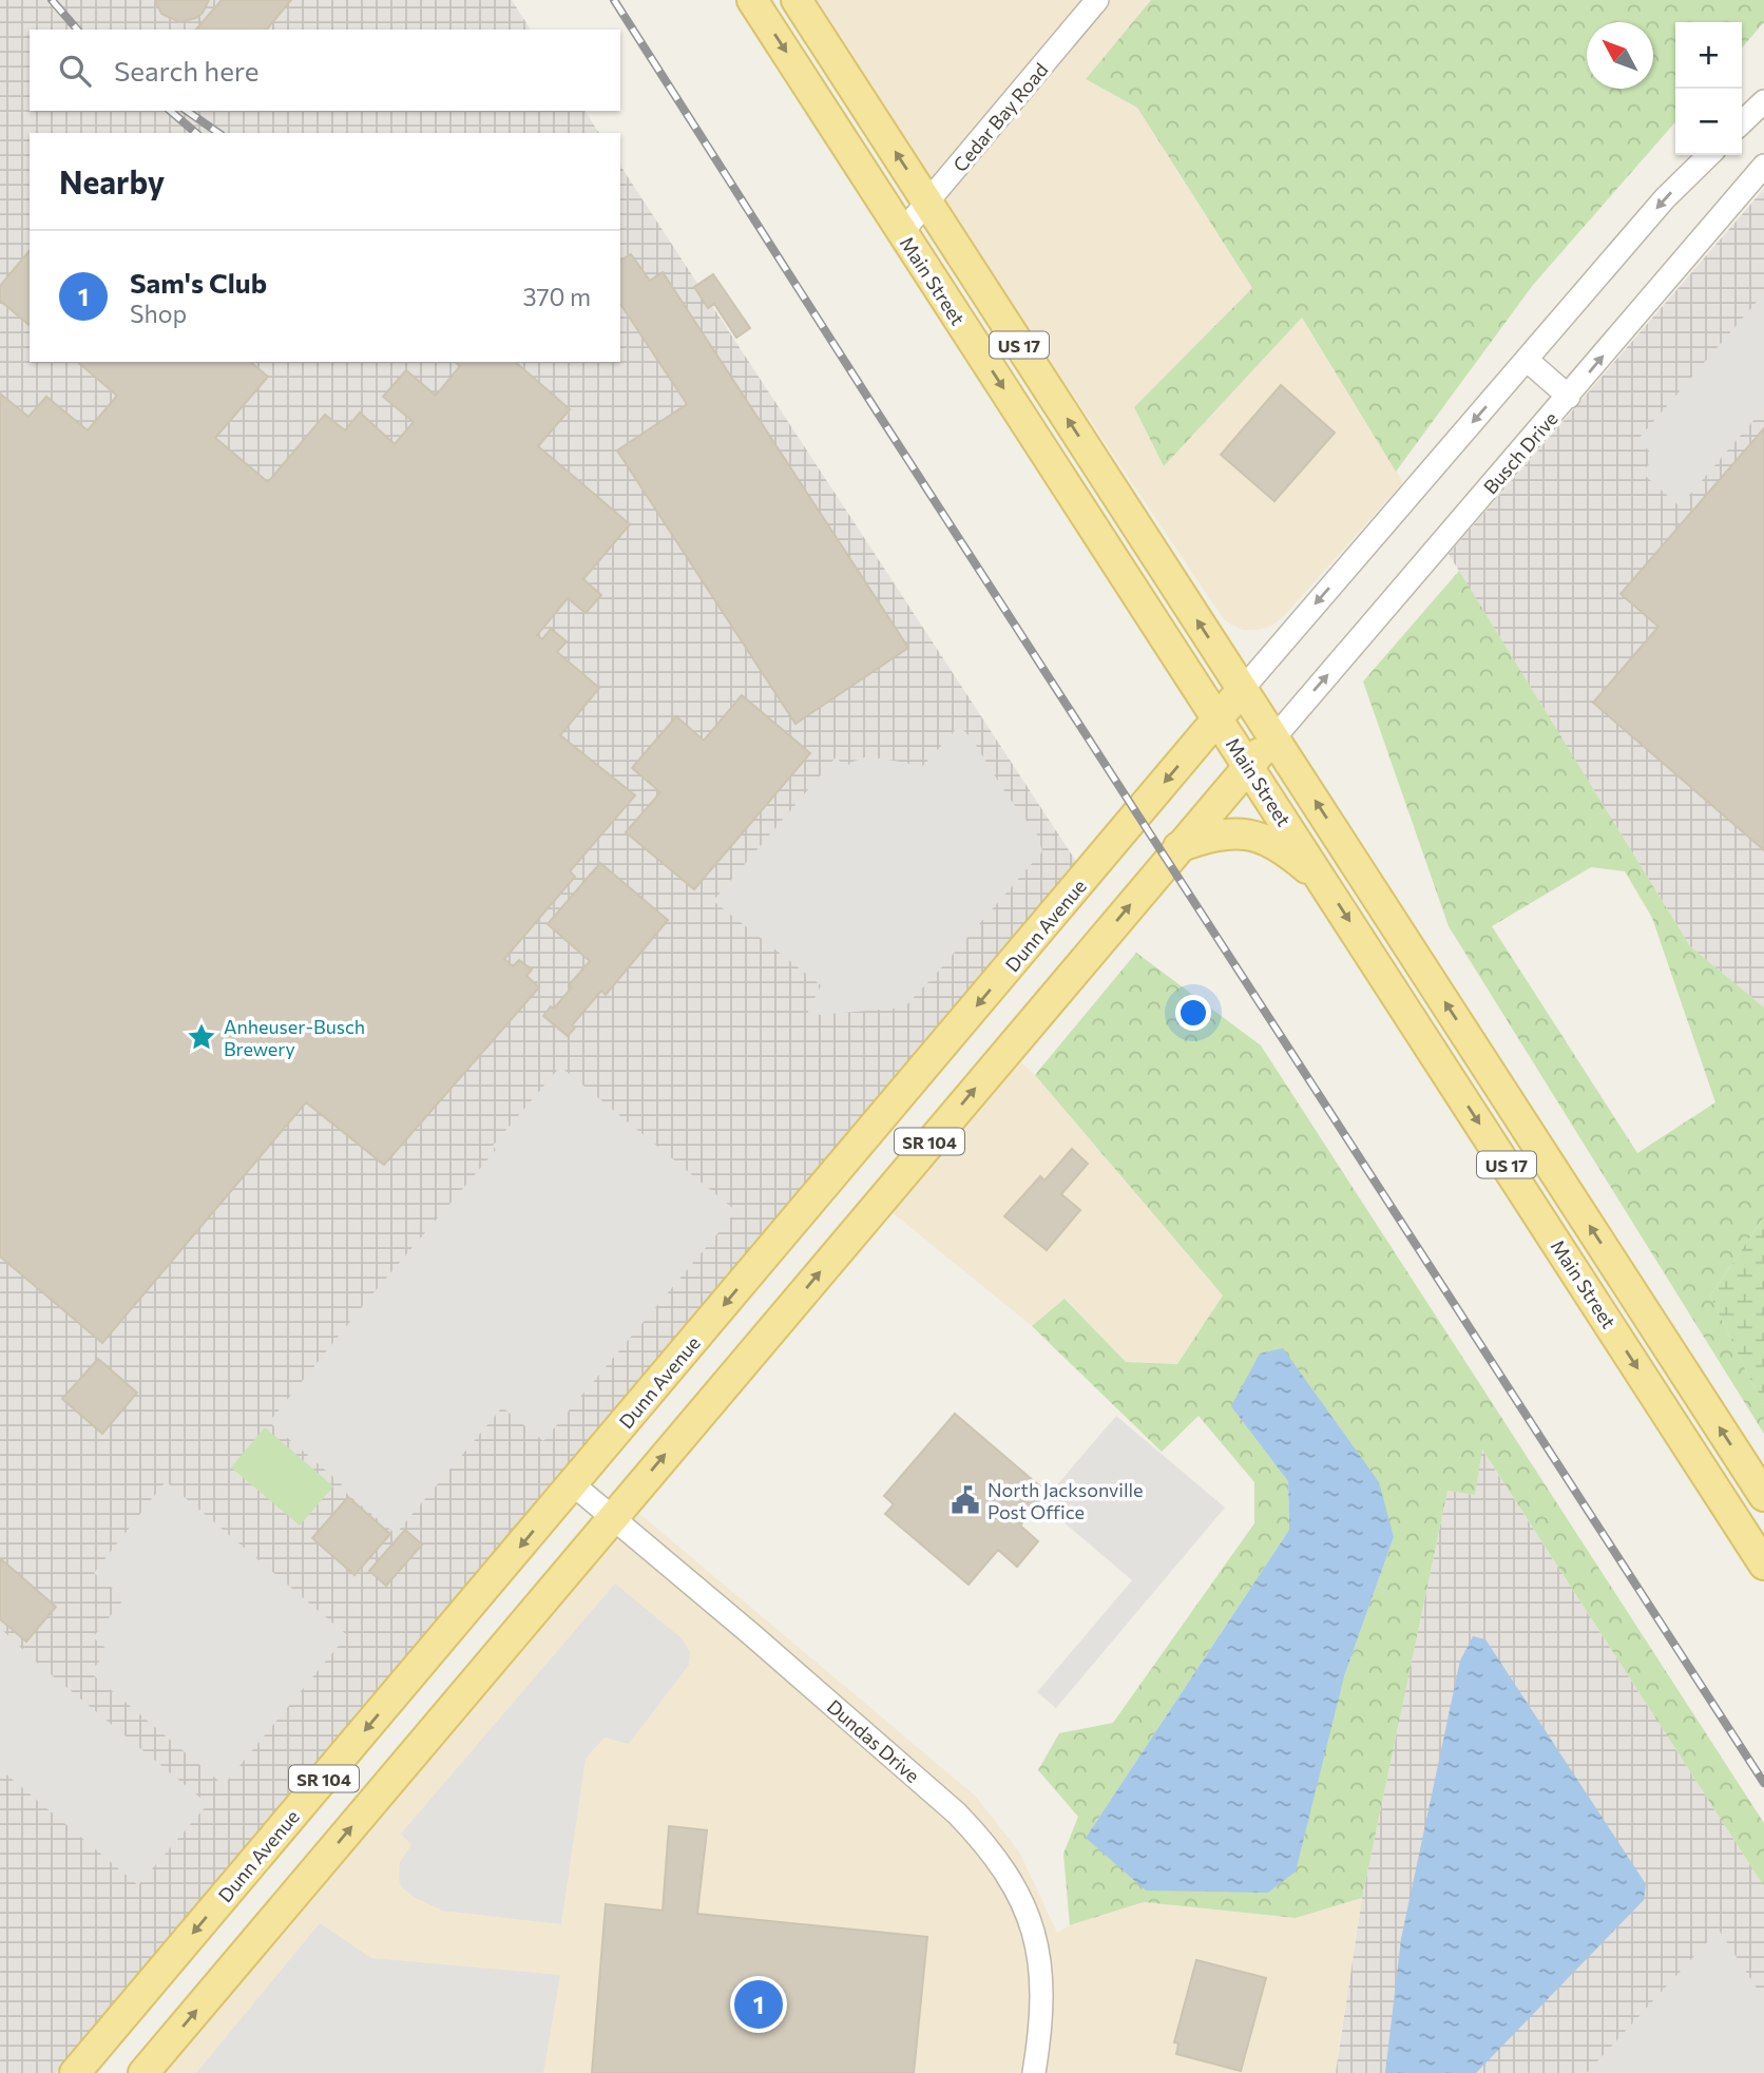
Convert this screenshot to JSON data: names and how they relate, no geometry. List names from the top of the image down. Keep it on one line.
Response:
{"streets":{"main road":["Main Street","US 17","Dunn Avenue","SR 104"],"street":["Cedar Bay Road","Busch Drive","Dundas Drive"]},"crossings":[["Cedar Bay Road","Main Street"],["Main Street","Busch Drive"],["Main Street","Dunn Avenue"],["Main Street","SR 104"],["Busch Drive","SR 104"],["Dunn Avenue","Dundas Drive"],["SR 104","Dundas Drive"]],"places":{"place":["Anheuser-Busch Brewery"],"public building":["North Jacksonville Post Office"]},"north":"top left","page":{"map_buttons":["+","−"],"search":"Search here","heading":"Nearby","list":[{"mark":"1","name":"Sam's Club","note":"Shop","value":"370 m"}],"pins":"1"}}
